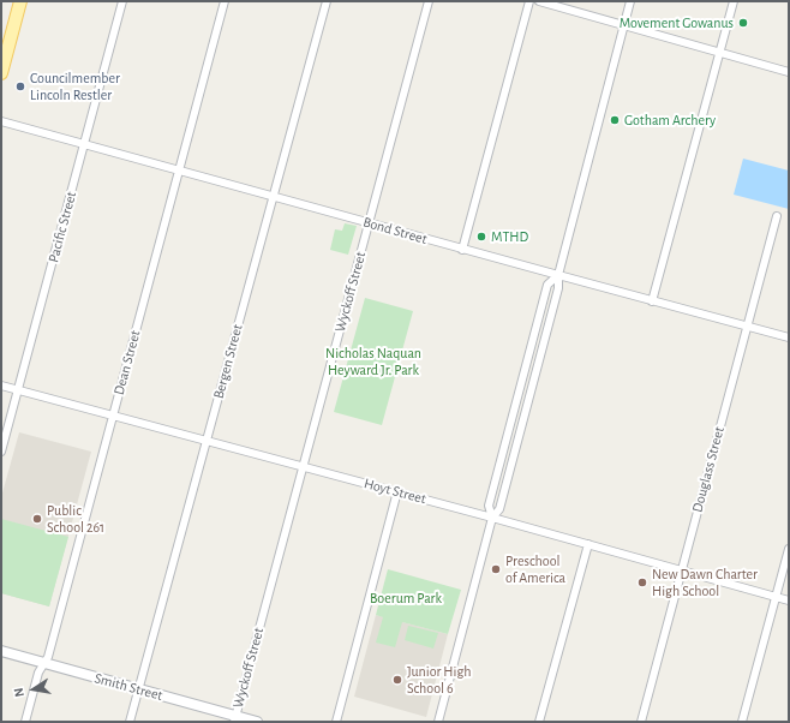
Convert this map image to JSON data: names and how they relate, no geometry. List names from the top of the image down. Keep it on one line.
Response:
{"streets":{"street":["Pacific Street","Bond Street","Wyckoff Street","Bergen Street","Dean Street","Douglass Street","Hoyt Street","Smith Street"]},"crossings":[["Pacific Street","Bond Street"],["Pacific Street","Hoyt Street"],["Bond Street","Wyckoff Street"],["Bond Street","Bergen Street"],["Bond Street","Dean Street"],["Bond Street","Douglass Street"],["Wyckoff Street","Hoyt Street"],["Wyckoff Street","Smith Street"],["Bergen Street","Hoyt Street"],["Bergen Street","Smith Street"],["Dean Street","Hoyt Street"],["Dean Street","Smith Street"],["Douglass Street","Hoyt Street"]],"parks":["Nicholas Naquan Heyward Jr. Park","Boerum Park"],"places":["Movement Gowanus","Councilmember Lincoln Restler","Gotham Archery","MTHD","Public School 261","Preschool of America","New Dawn Charter High School","Junior High School 6"],"north":"left"}
